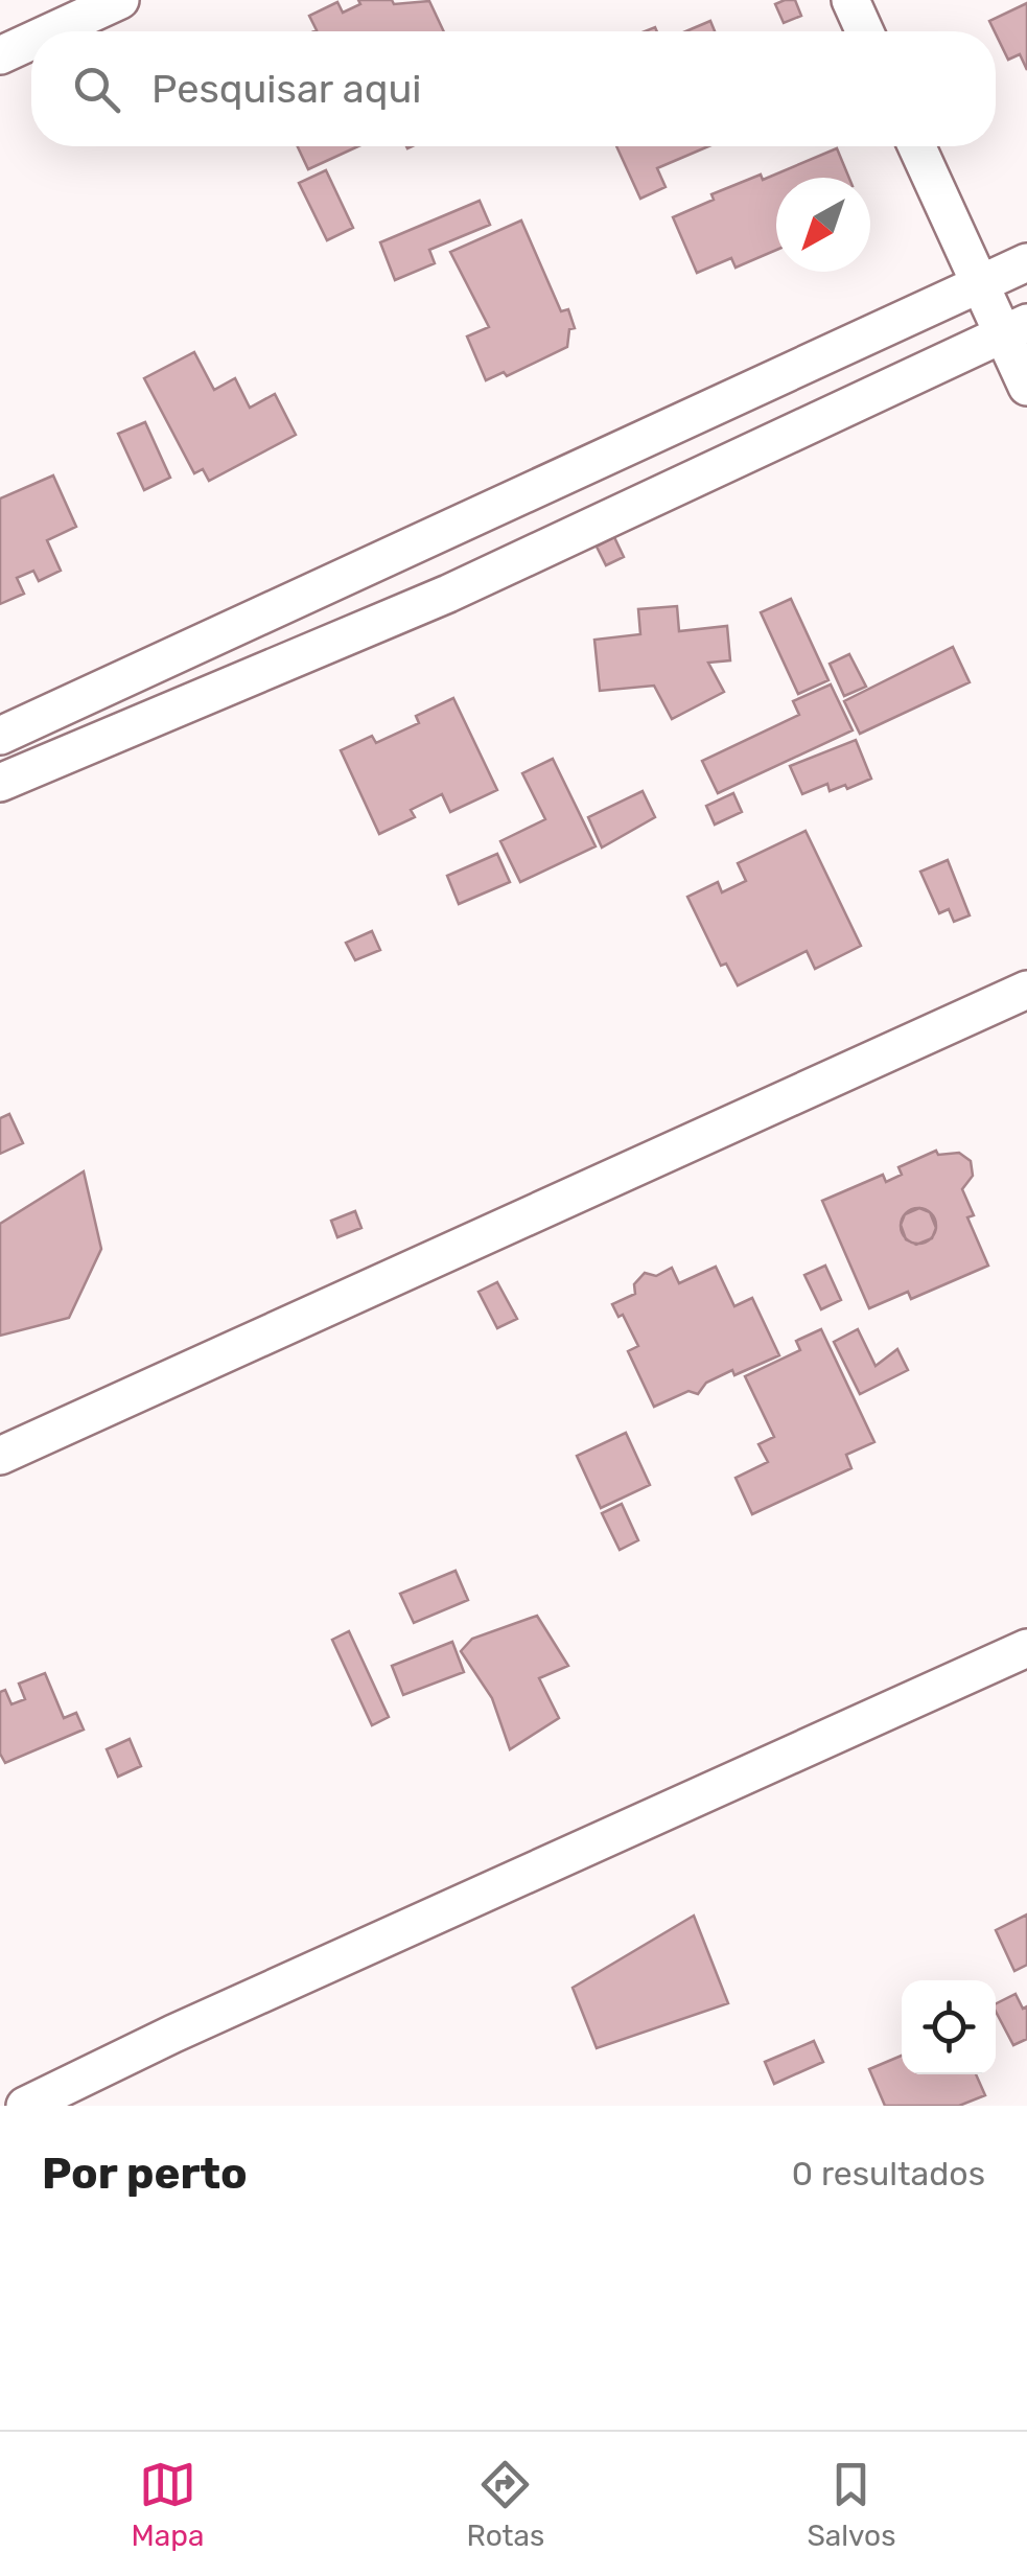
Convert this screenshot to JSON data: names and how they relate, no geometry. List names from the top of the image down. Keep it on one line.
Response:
{"north":"bottom left","page":{"search":"Pesquisar aqui","heading":["Por perto","0 resultados"],"nav":["Mapa","Rotas","Salvos"]}}
